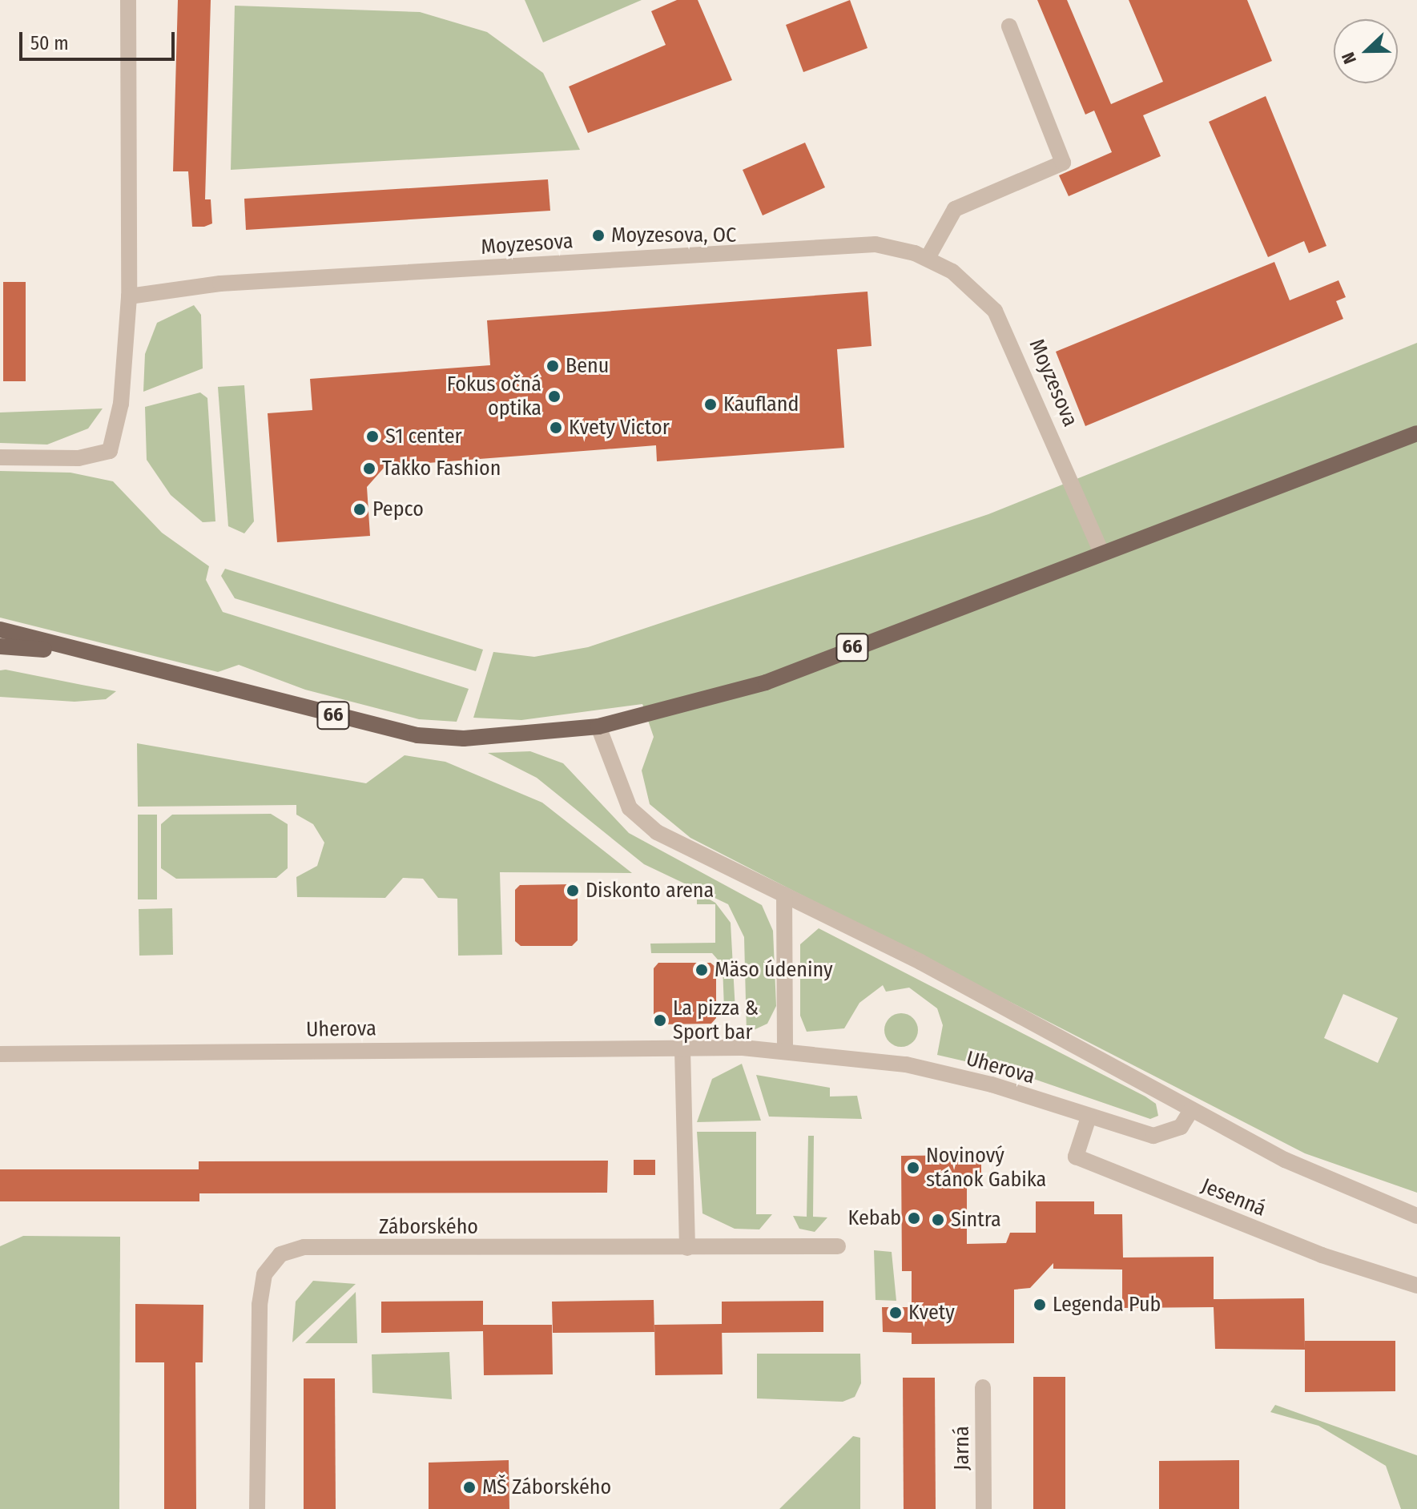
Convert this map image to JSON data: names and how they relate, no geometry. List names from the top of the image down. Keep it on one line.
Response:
{"streets":{"main road":["66"],"street":["Moyzesova","Uherova","Jesenná","Záborského","Jarná"]},"crossings":[["Moyzesova","66"],["Uherova","Jesenná"]],"places":["Moyzesova, OC","Benu","Fokus očná optika","Kaufland","Kvety Victor","S1 center","Takko Fashion","Pepco","Diskonto arena","Mäso údeniny","La pizza & Sport bar","Novinový stánok Gabika","Kebab","Sintra","Legenda Pub","Kvety","MŠ Záborského"],"scale_bar":"50 m","north":"left"}
